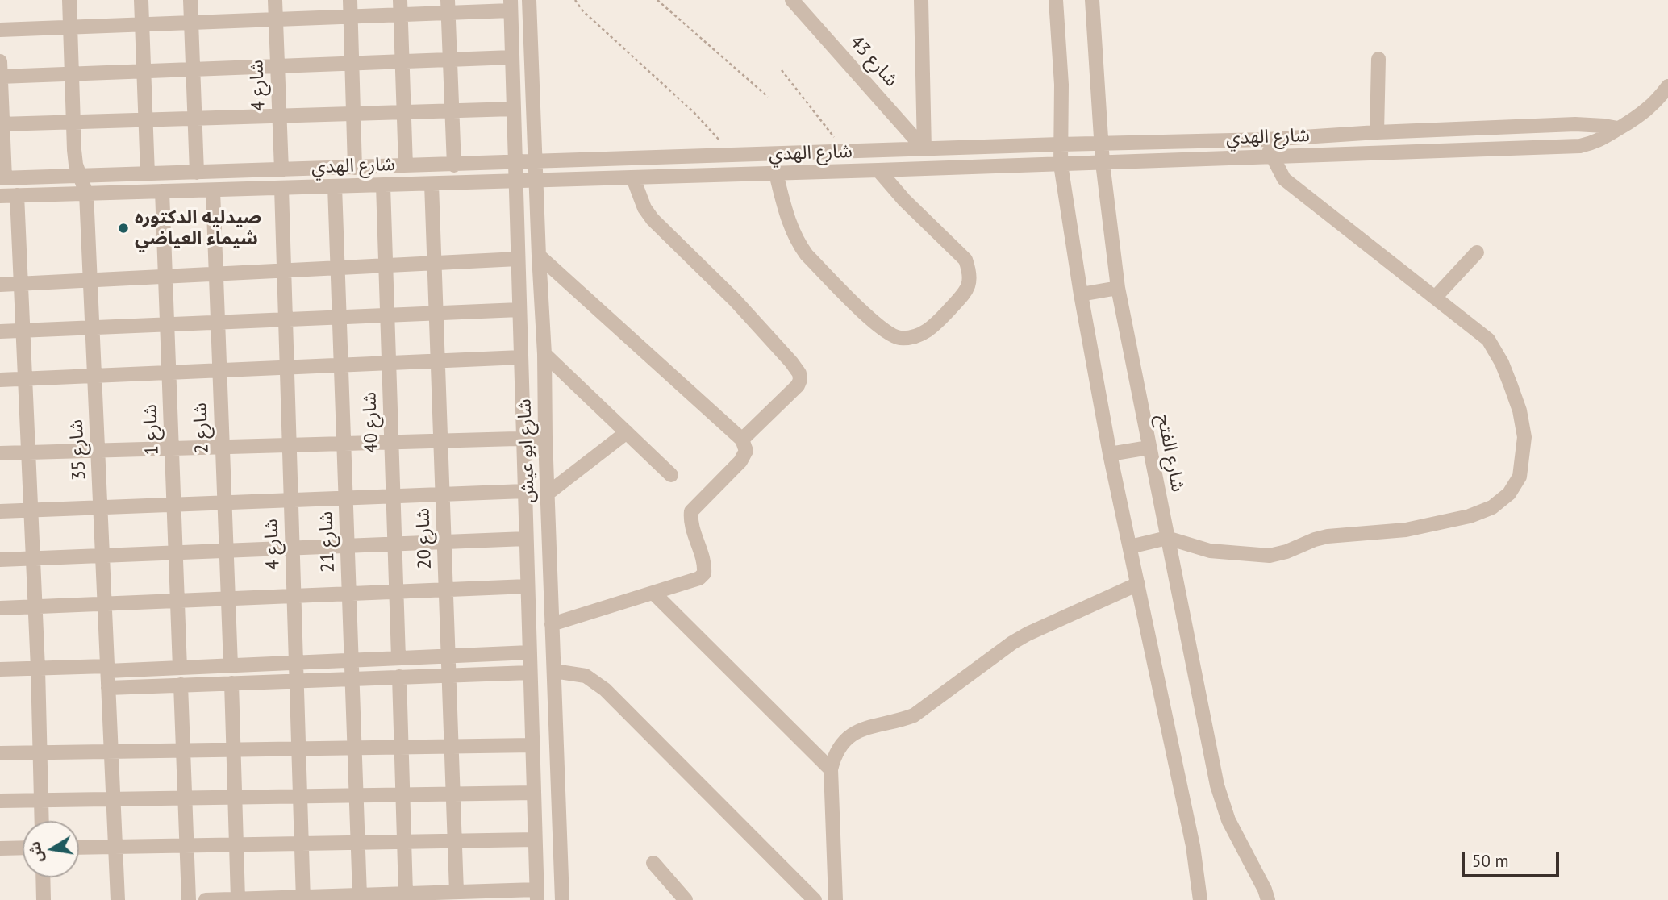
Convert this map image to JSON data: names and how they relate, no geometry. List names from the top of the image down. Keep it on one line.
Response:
{"streets":{"street":["شارع 43","شارع 4","شارع الهدي","شارع 40","شارع 2","شارع 1","شارع 35","شارع ابو عيش","شارع الفتح","شارع 20","شارع 21"]},"crossings":[["شارع 43","شارع الهدي"],["شارع 4","شارع الهدي"],["شارع الهدي","شارع 40"],["شارع الهدي","شارع 2"],["شارع الهدي","شارع 1"],["شارع الهدي","شارع 35"],["شارع الهدي","شارع ابو عيش"],["شارع الهدي","شارع الفتح"],["شارع الهدي","شارع 20"],["شارع الهدي","شارع 21"]],"places":["صيدليه الدكتوره شيماء العياضي"],"scale_bar":"50 m","north":"left"}
